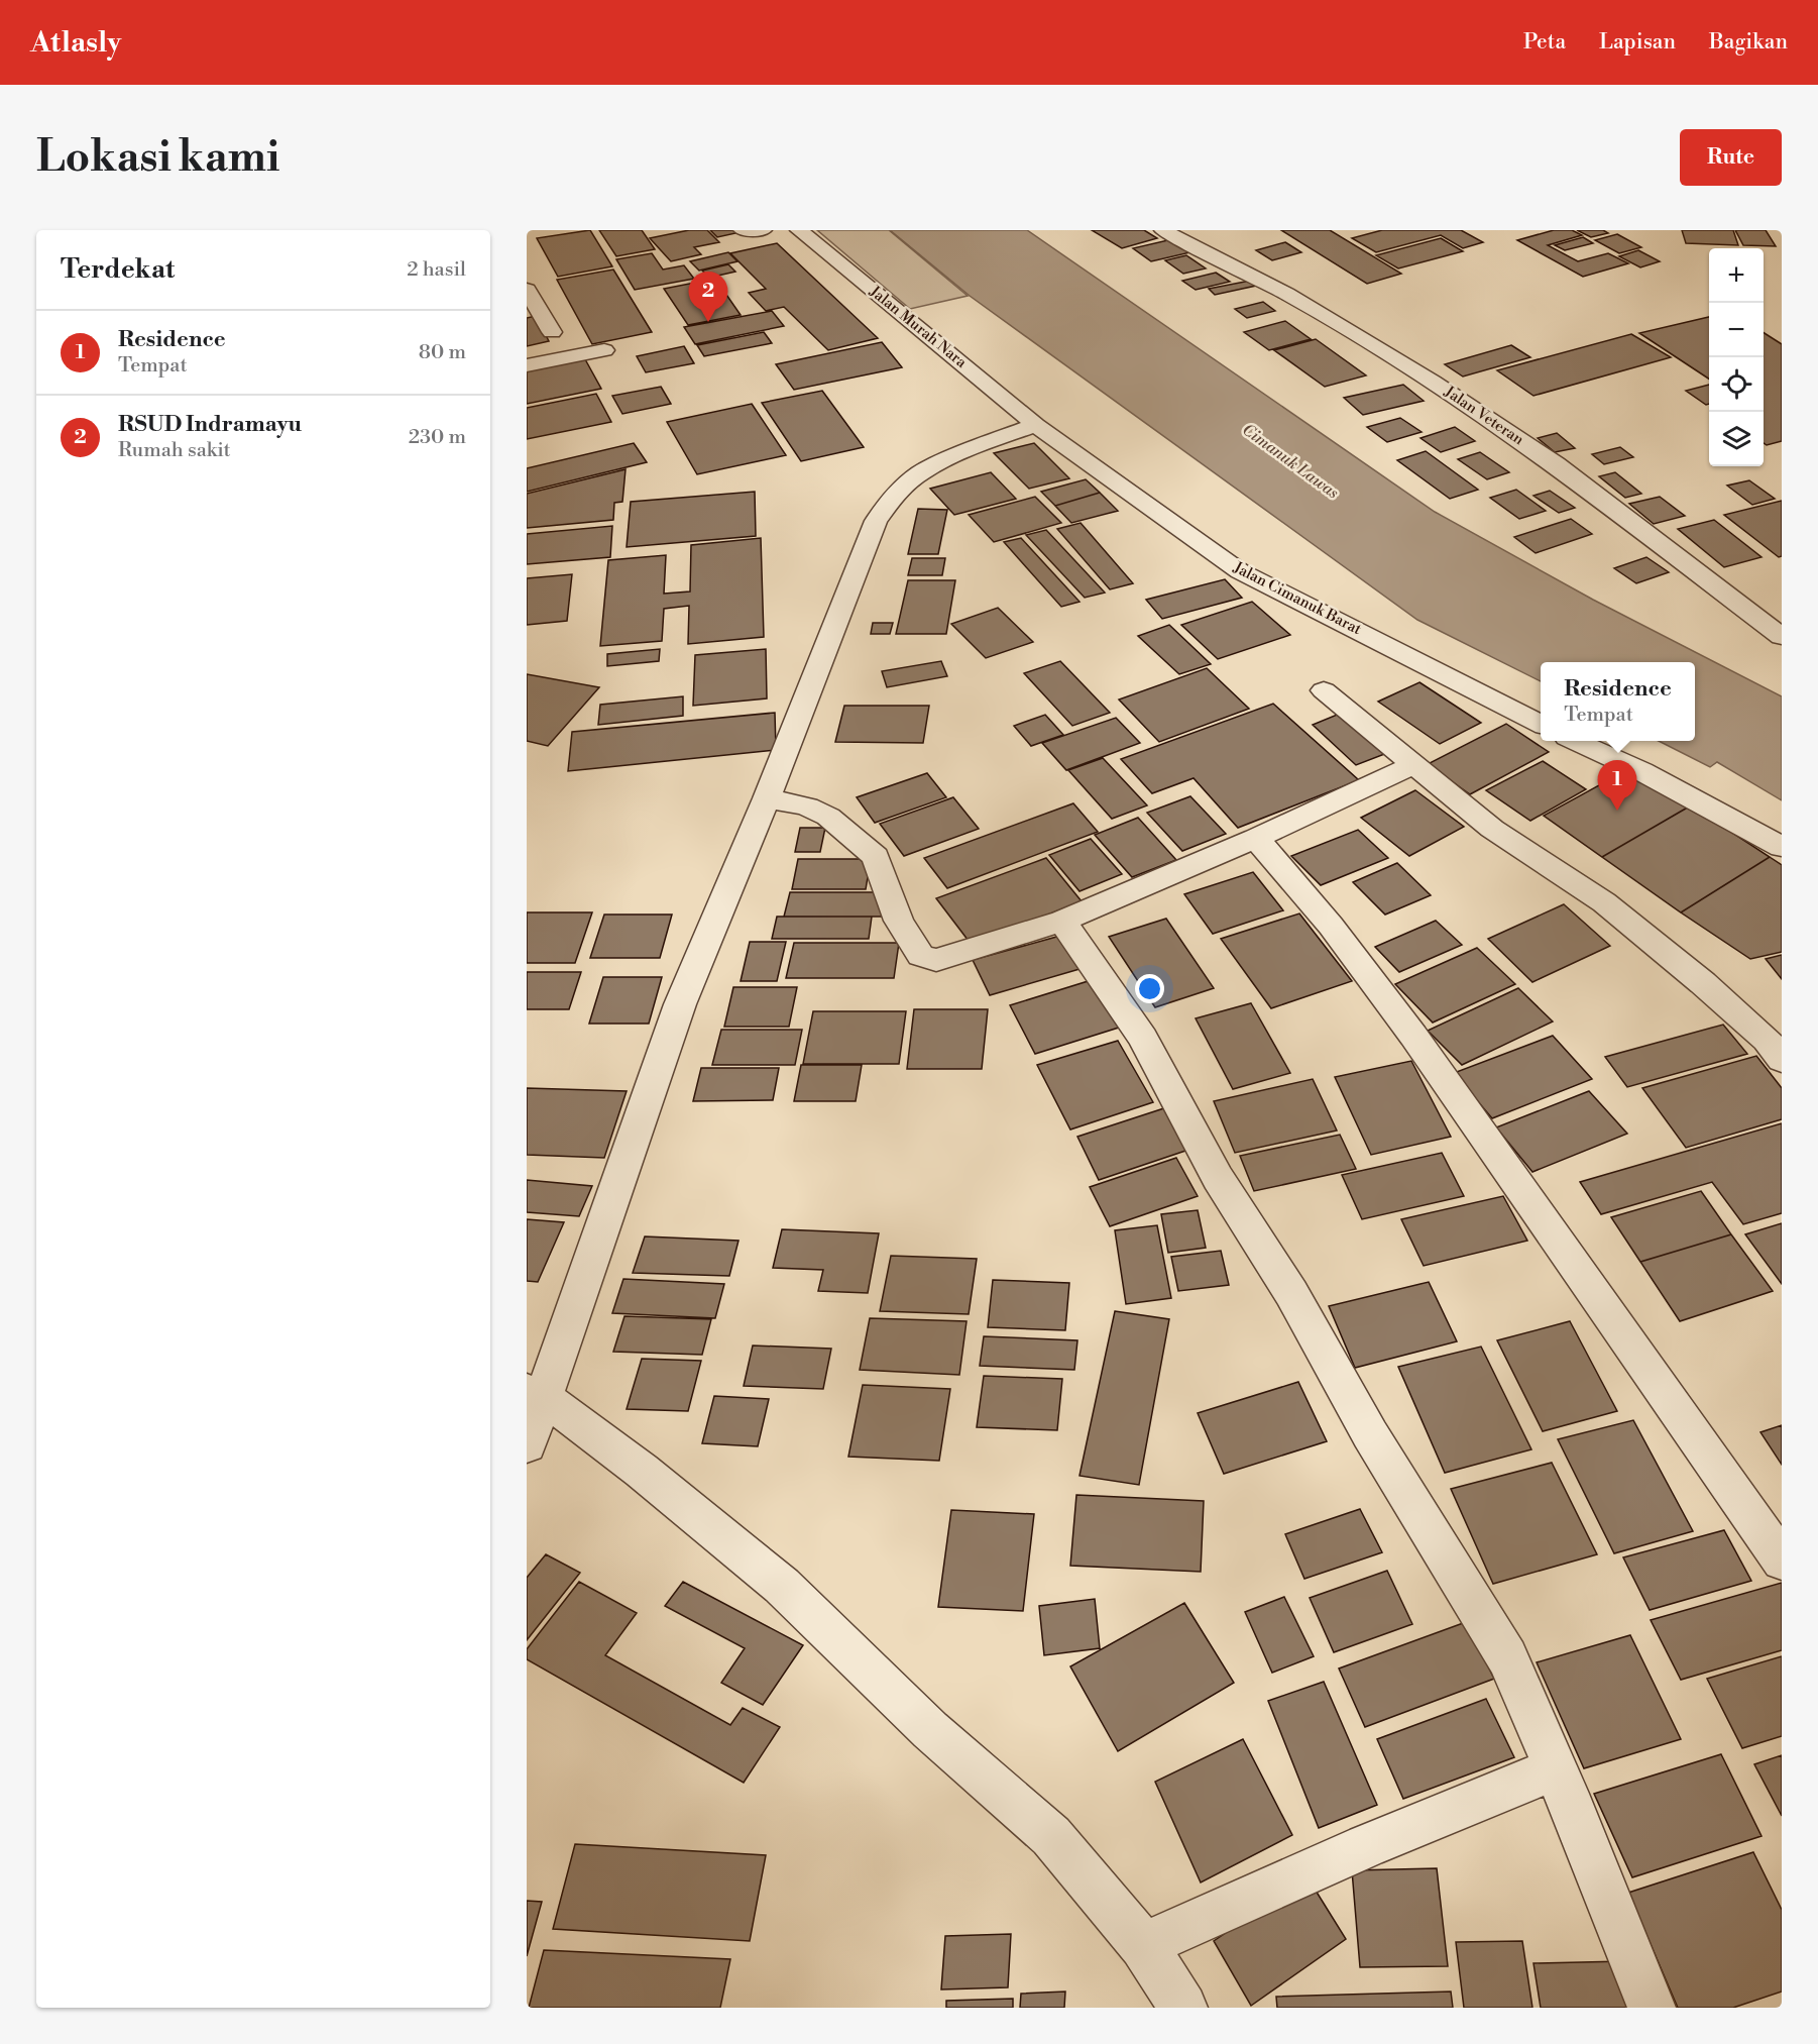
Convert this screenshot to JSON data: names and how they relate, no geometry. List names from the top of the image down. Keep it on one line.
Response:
{"streets":{"street":["Jalan Murah Nara","Jalan Veteran","Jalan Cimanuk Barat"]},"crossings":[["Jalan Murah Nara","Jalan Cimanuk Barat"]],"water":["Cimanuk Lawas"],"page":{"header":"Atlasly","nav":["Peta","Lapisan","Bagikan"],"buttons":"Rute","title":"Lokasi kami","heading":["Terdekat","2 hasil"],"map_buttons":["+","−"],"pins":["2","1"],"list":[{"mark":"1","name":"Residence","note":"Tempat","value":"80 m"},{"mark":"2","name":"RSUD Indramayu","note":"Rumah sakit","value":"230 m"}],"popup":["Residence","Tempat"]}}
